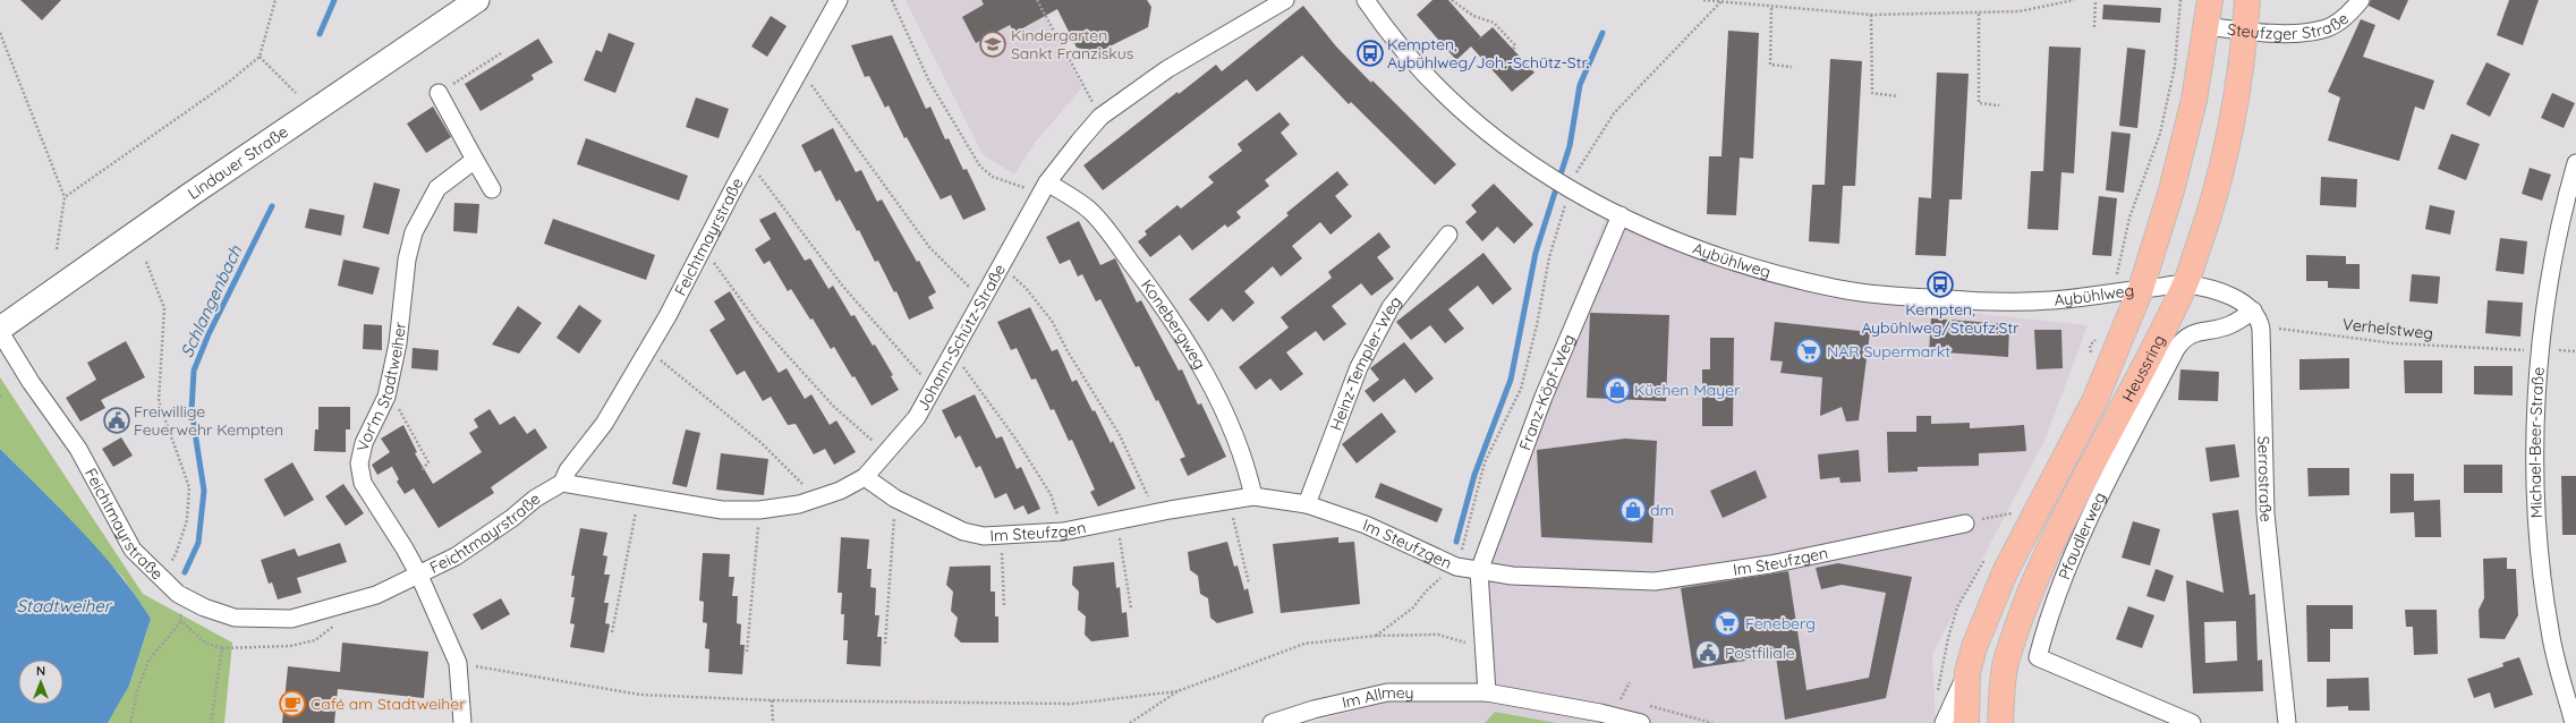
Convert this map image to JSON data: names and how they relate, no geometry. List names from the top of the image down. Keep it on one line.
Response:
{"streets":{"main road":["Lindauer Straße","Heussring"],"street":["Steufzger Straße","Feichtmayrstraße","Aybühlweg","Konebergweg","Johann-Schütz-Straße","Heinz-Templer-Weg","Vor'm Stadtweiher","Franz-Köpf-Weg","Michael-Beer-Straße","Serrostraße","Im Steufzgen","Pfaudlerweg","Im Allmey"],"path":["Verhelstweg"]},"crossings":[["Steufzger Straße","Heussring"],["Lindauer Straße","Feichtmayrstraße"],["Feichtmayrstraße","Johann-Schütz-Straße"],["Feichtmayrstraße","Vor'm Stadtweiher"],["Aybühlweg","Heussring"],["Aybühlweg","Franz-Köpf-Weg"],["Konebergweg","Johann-Schütz-Straße"],["Konebergweg","Im Steufzgen"],["Verhelstweg","Serrostraße"],["Johann-Schütz-Straße","Im Steufzgen"],["Heinz-Templer-Weg","Im Steufzgen"],["Franz-Köpf-Weg","Im Steufzgen"],["Serrostraße","Pfaudlerweg"]],"water":["Schlangenbach","Stadtweiher"],"places":{"school or university":["Kindergarten Sankt Franziskus"],"bus stop":["Kempten, Aybühlweg/Joh.-Schütz-Str.","Kempten, Aybühlweg/Steufz.Str"],"supermarket":["NAR Supermarkt","Feneberg"],"shop":["Küchen Mayer","dm"],"public building":["Freiwillige Feuerwehr Kempten","Postfiliale"],"cafe":["Café am Stadtweiher"]},"north":"top"}
